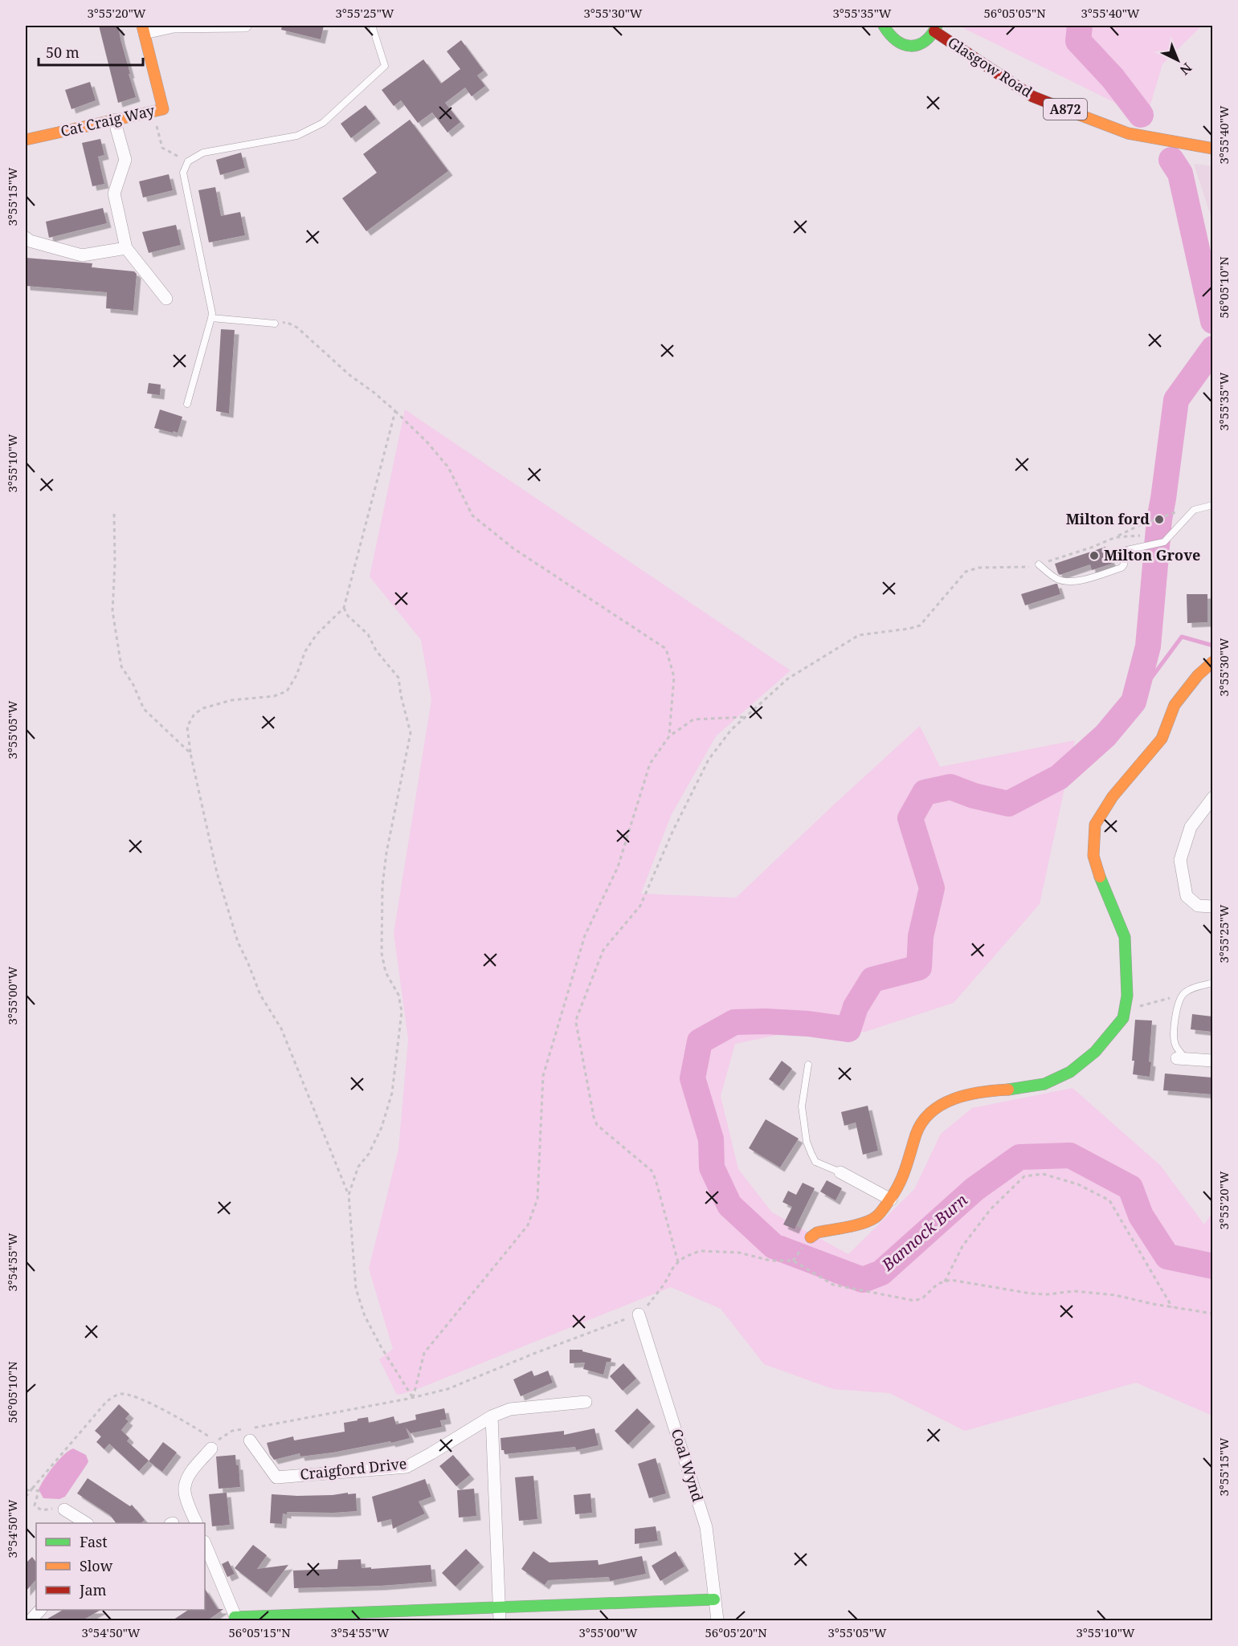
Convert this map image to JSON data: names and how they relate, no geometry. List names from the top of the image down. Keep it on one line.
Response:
{"streets":{"street":["Glasgow Road","A872","Cat Craig Way","Coal Wynd","Craigford Drive"]},"crossings":[["Glasgow Road","A872"]],"water":["Bannock Burn"],"places":["Milton ford","Milton Grove"],"legend":["Fast","Slow","Jam"],"scale_bar":"50 m","north":"bottom right","coordinates":["3°55'20\"W","3°55'25\"W","3°55'30\"W","3°55'35\"W","56°05'05\"N","3°55'40\"W","3°55'15\"W","56°05'10\"N","3°55'10\"W","3°55'05\"W","3°55'00\"W","3°54'55\"W","3°54'50\"W","56°05'15\"N","56°05'20\"N"]}
